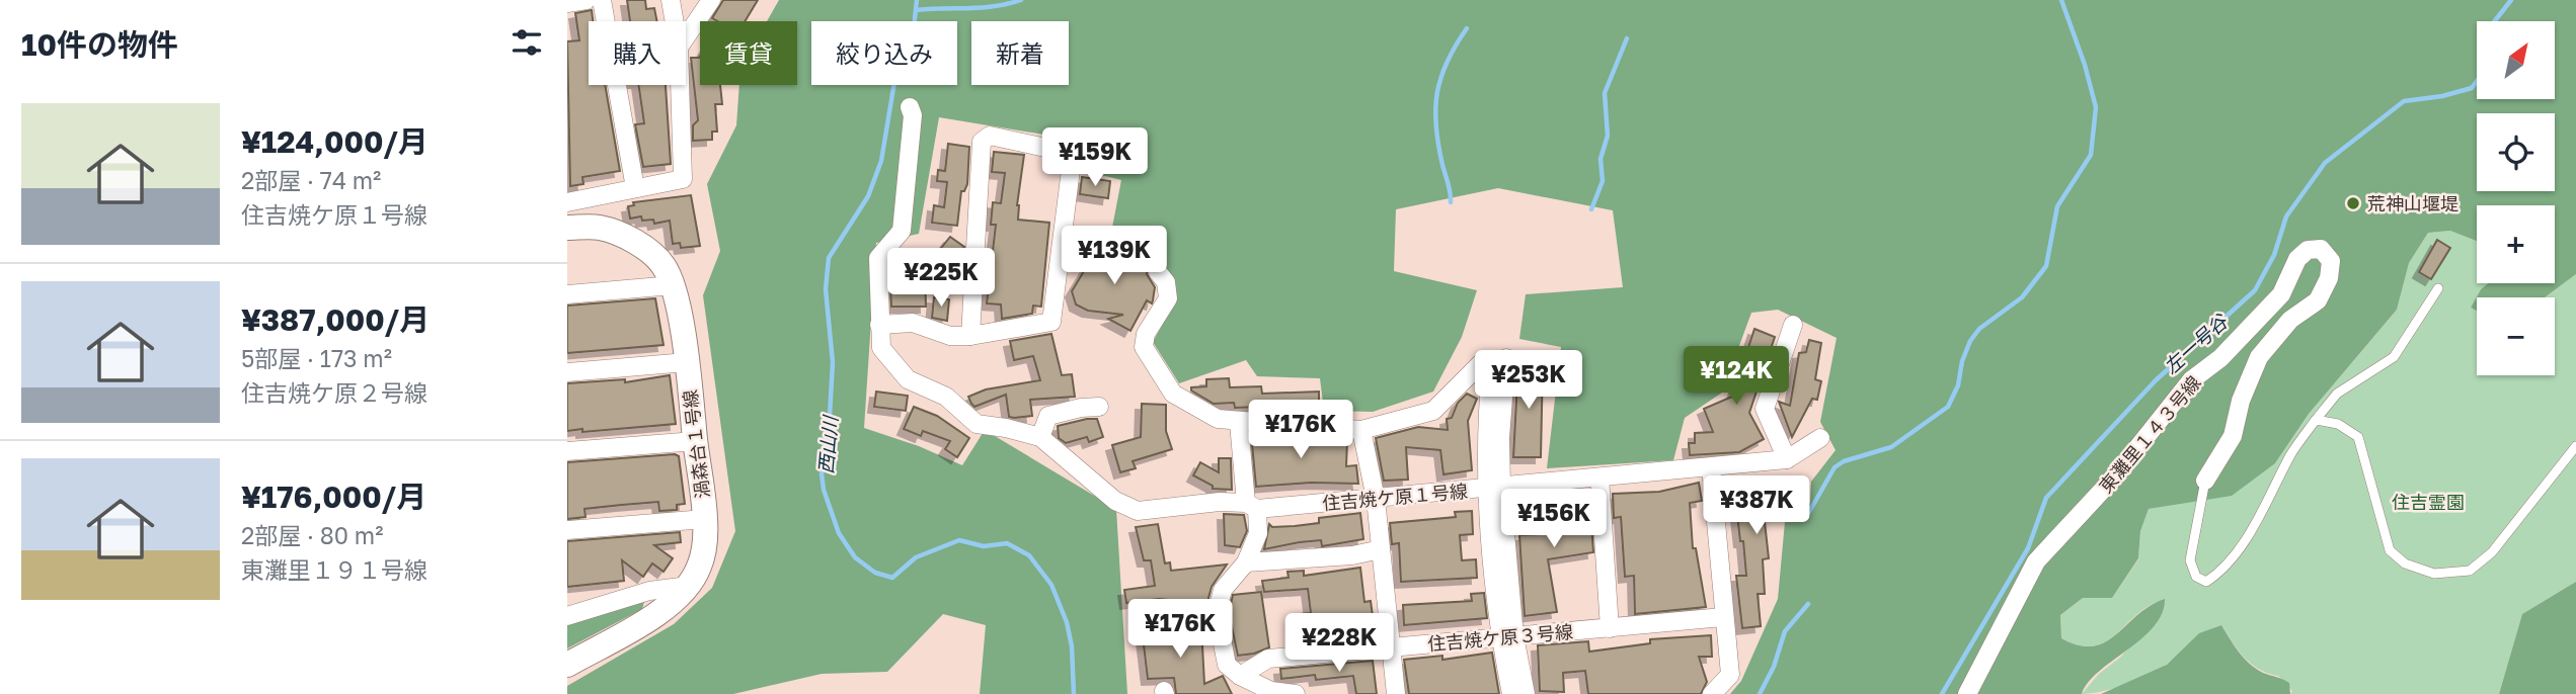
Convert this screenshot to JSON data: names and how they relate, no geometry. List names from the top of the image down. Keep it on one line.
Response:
{"streets":{"street":["東灘里１４３号線","渦森台１号線","住吉焼ケ原１号線","住吉焼ケ原３号線"]},"water":["左一号谷","西山川"],"parks":["住吉霊園"],"places":["荒神山堰堤"],"north":"top right","page":{"heading":"10件の物件","map_buttons":["+","−"],"chip":["購入","賃貸","絞り込み","新着"],"list":[{"name":"¥124,000/月","note":"2部屋 · 74 m² · 住吉焼ケ原１号線"},{"name":"¥387,000/月","note":"5部屋 · 173 m² · 住吉焼ケ原２号線"},{"name":"¥176,000/月","note":"2部屋 · 80 m² · 東灘里１９１号線"}],"price":["¥159K","¥139K","¥225K","¥124K","¥253K","¥176K","¥387K","¥156K","¥176K","¥228K"]}}
